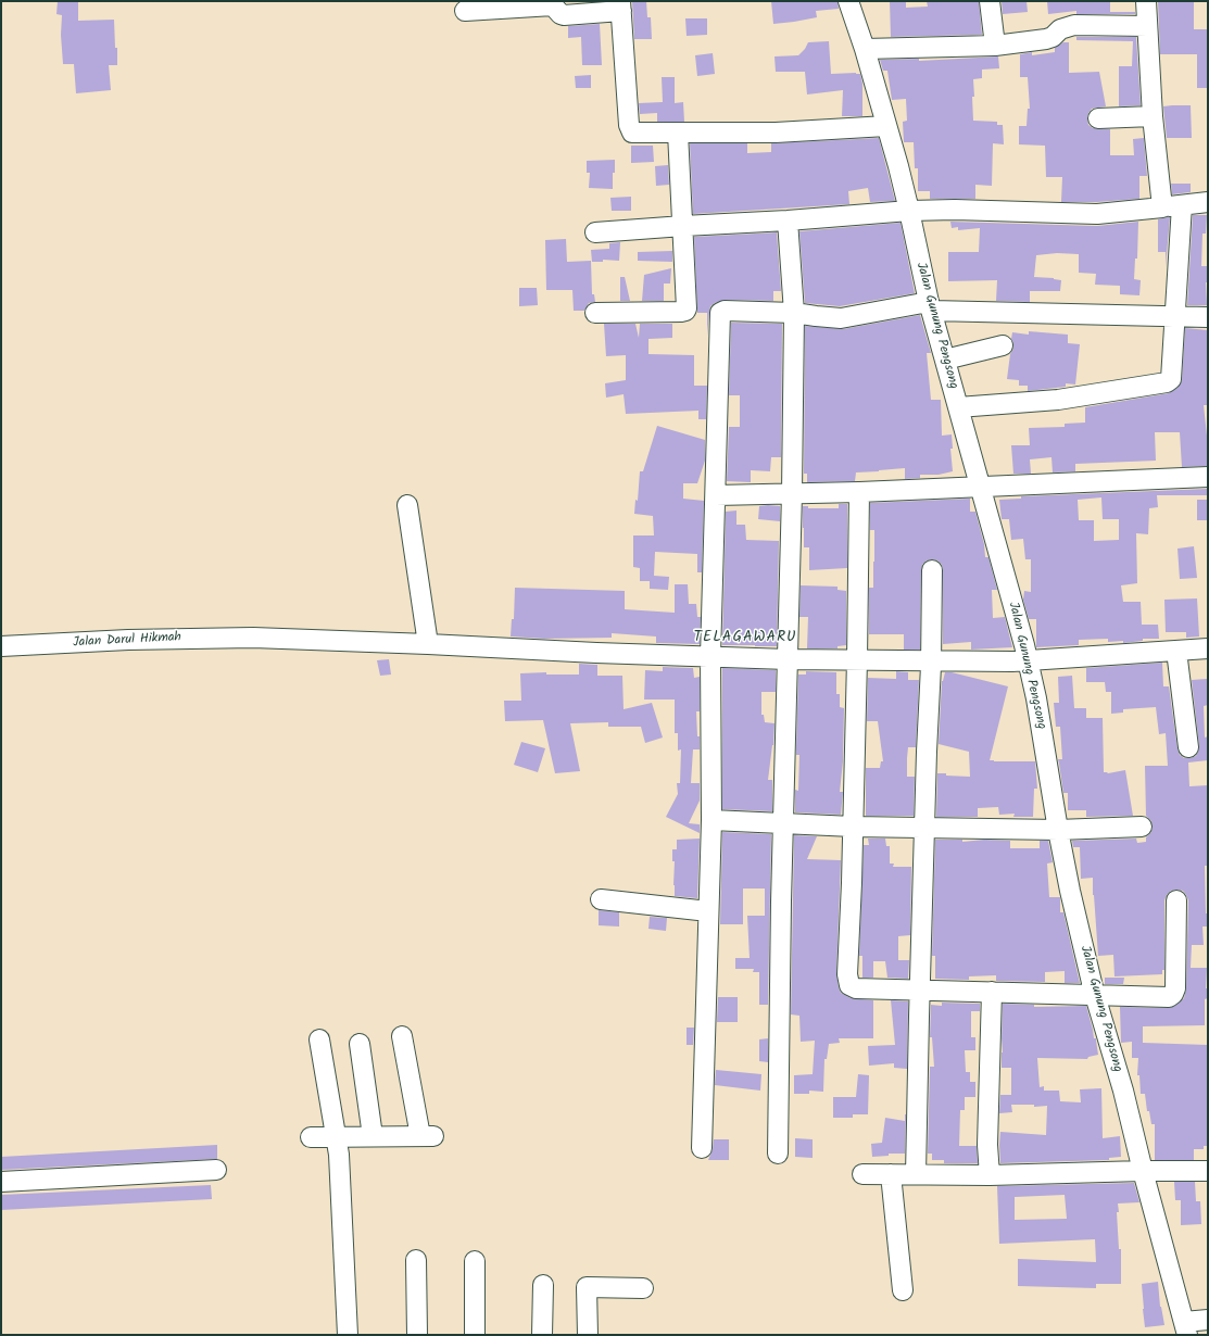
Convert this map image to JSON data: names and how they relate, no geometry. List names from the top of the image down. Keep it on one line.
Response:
{"streets":{"street":["Jalan Gunung Pengsong","Jalan Darul Hikmah"]},"crossings":[["Jalan Gunung Pengsong","Jalan Darul Hikmah"]],"districts":["TELAGAWARU"]}
